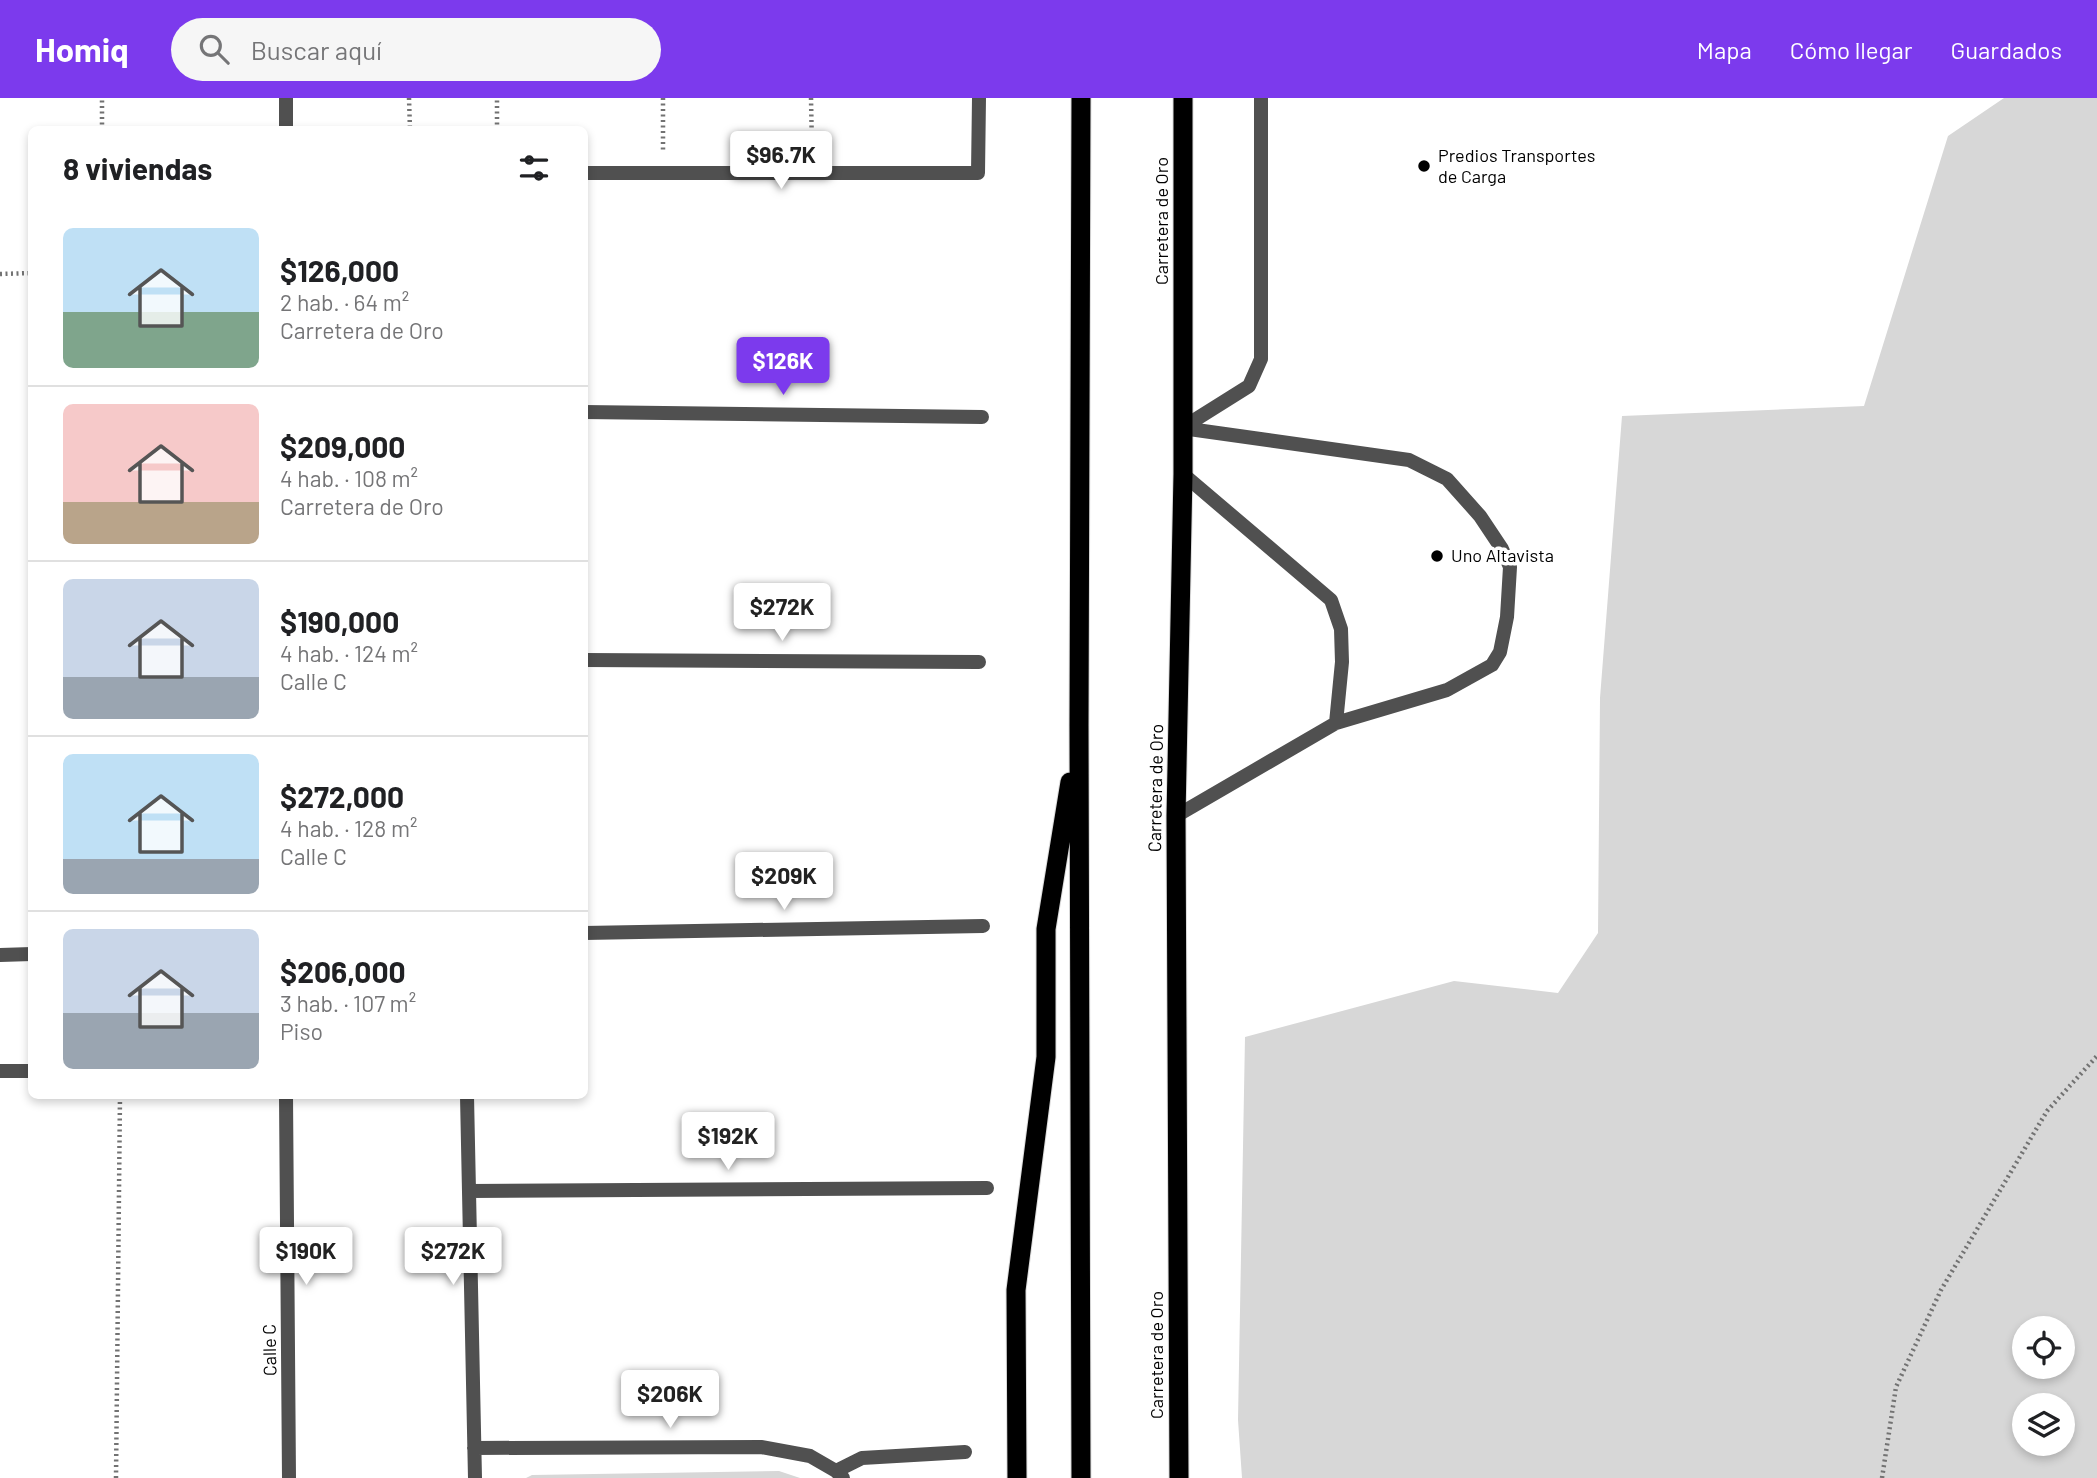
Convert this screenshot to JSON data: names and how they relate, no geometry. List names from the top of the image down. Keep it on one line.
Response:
{"streets":{"highway":["Carretera de Oro"],"street":["Calle C"]},"places":["Predios Transportes de Carga","Uno Altavista"],"page":{"header":"Homiq","search":"Buscar aquí","nav":["Mapa","Cómo llegar","Guardados"],"heading":"8 viviendas","price":["$96.7K","$126K","$272K","$209K","$192K","$190K","$272K","$206K"],"list":[{"name":"$126,000","note":"2 hab. · 64 m² · Carretera de Oro"},{"name":"$209,000","note":"4 hab. · 108 m² · Carretera de Oro"},{"name":"$190,000","note":"4 hab. · 124 m² · Calle C"},{"name":"$272,000","note":"4 hab. · 128 m² · Calle C"},{"name":"$206,000","note":"3 hab. · 107 m² · Piso"}]}}
